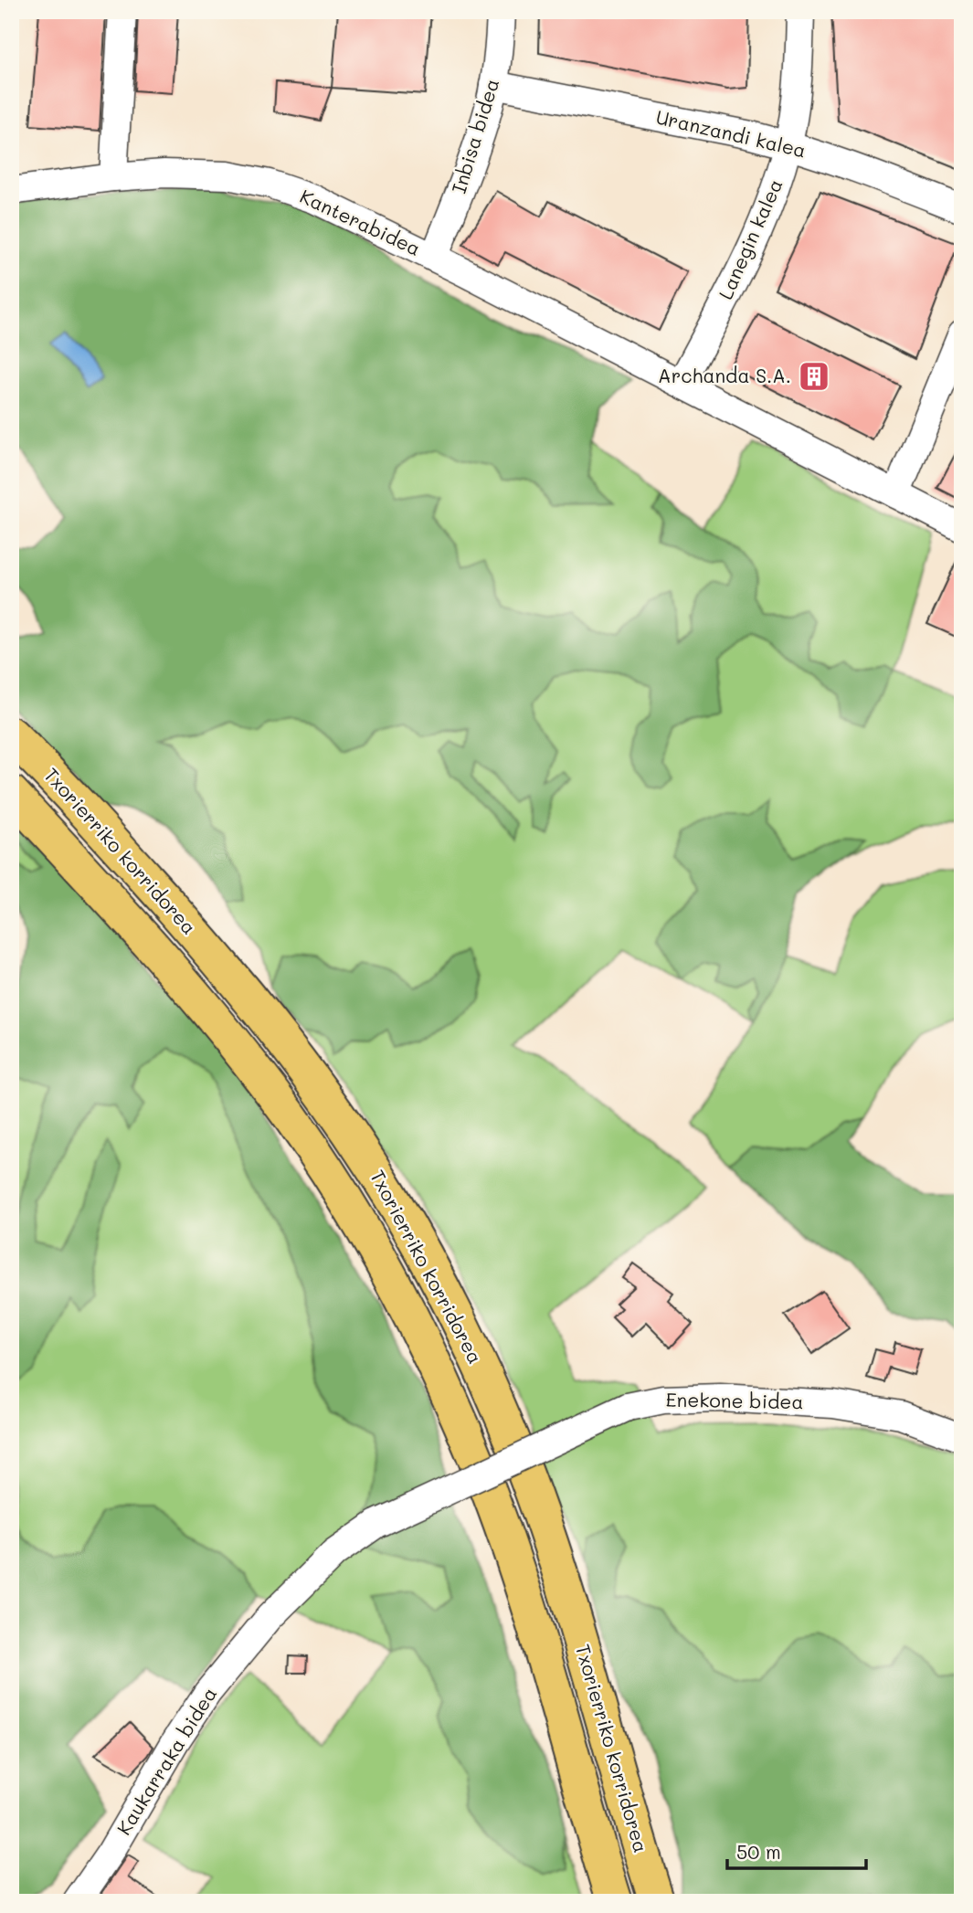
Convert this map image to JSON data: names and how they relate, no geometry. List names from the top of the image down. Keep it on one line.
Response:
{"streets":{"highway":["Txorierriko korridorea"],"street":["Uranzandi kalea","Inbisa bidea","Kanterabidea","Lanegin kalea","Enekone bidea","Kaukarraka bidea"]},"crossings":[["Uranzandi kalea","Inbisa bidea"],["Uranzandi kalea","Lanegin kalea"],["Inbisa bidea","Kanterabidea"],["Kanterabidea","Lanegin kalea"],["Enekone bidea","Kaukarraka bidea"]],"places":{"building":["Archanda S.A."]},"scale_bar":"50 m"}
